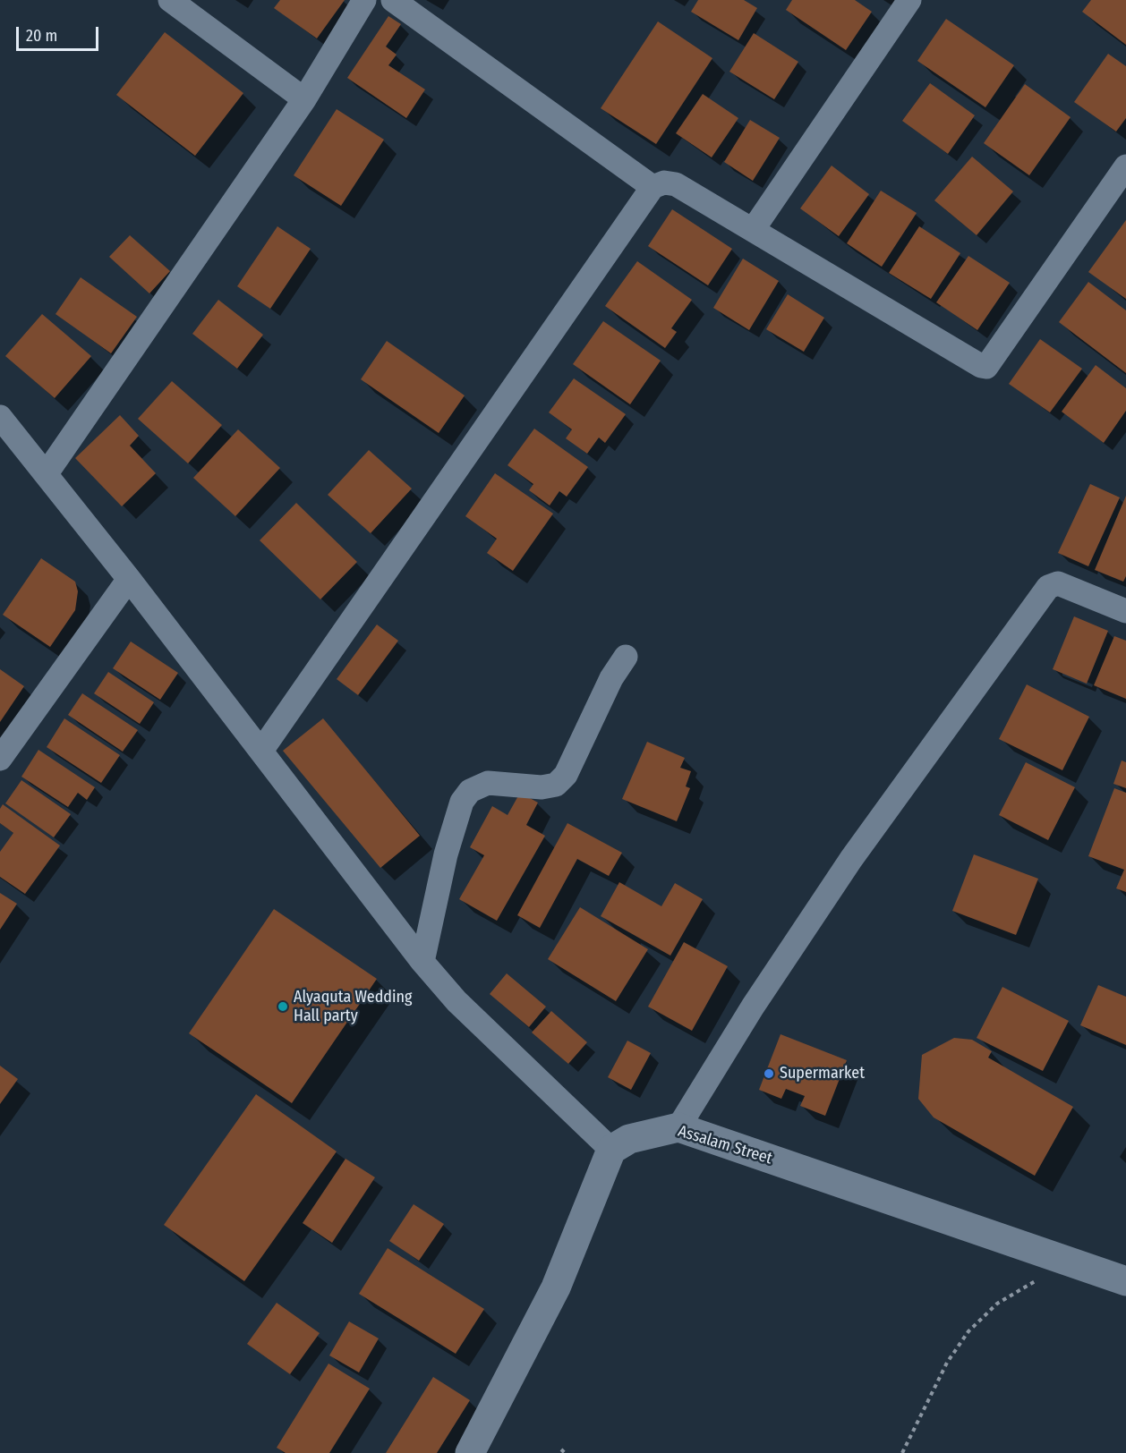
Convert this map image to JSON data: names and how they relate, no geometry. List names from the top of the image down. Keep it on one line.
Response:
{"streets":{"main road":["Assalam Street"]},"places":["Alyaquta Wedding Hall party","Supermarket"],"scale_bar":"20 m"}
